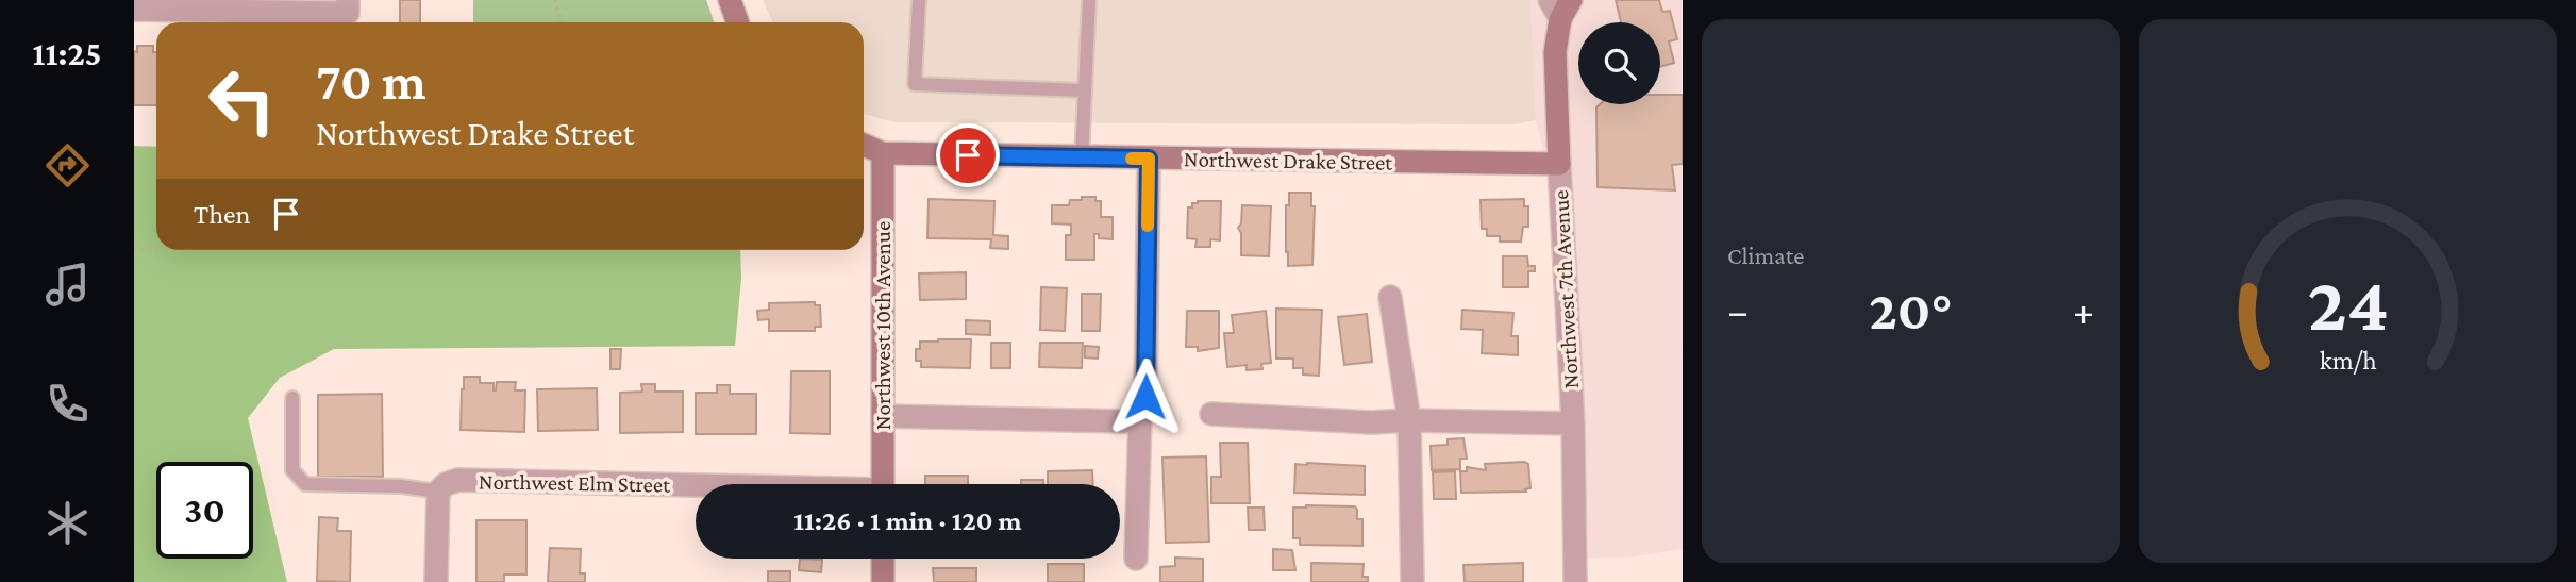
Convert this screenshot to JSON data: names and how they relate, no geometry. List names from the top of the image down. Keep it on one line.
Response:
{"streets":{"street":["Northwest Drake Street","Northwest 7th Avenue","Northwest 10th Avenue","Northwest Elm Street"]},"crossings":[["Northwest Drake Street","Northwest 7th Avenue"],["Northwest Drake Street","Northwest 10th Avenue"]],"page":{"tabs":"11:25","tile":"Climate","turn":["70 m","Northwest Drake Street"],"then":"Then","heat":["−","20°","+"],"limit":"30","trip":"11:26 · 1 min · 120 m","gauge":["24","km/h"]}}
